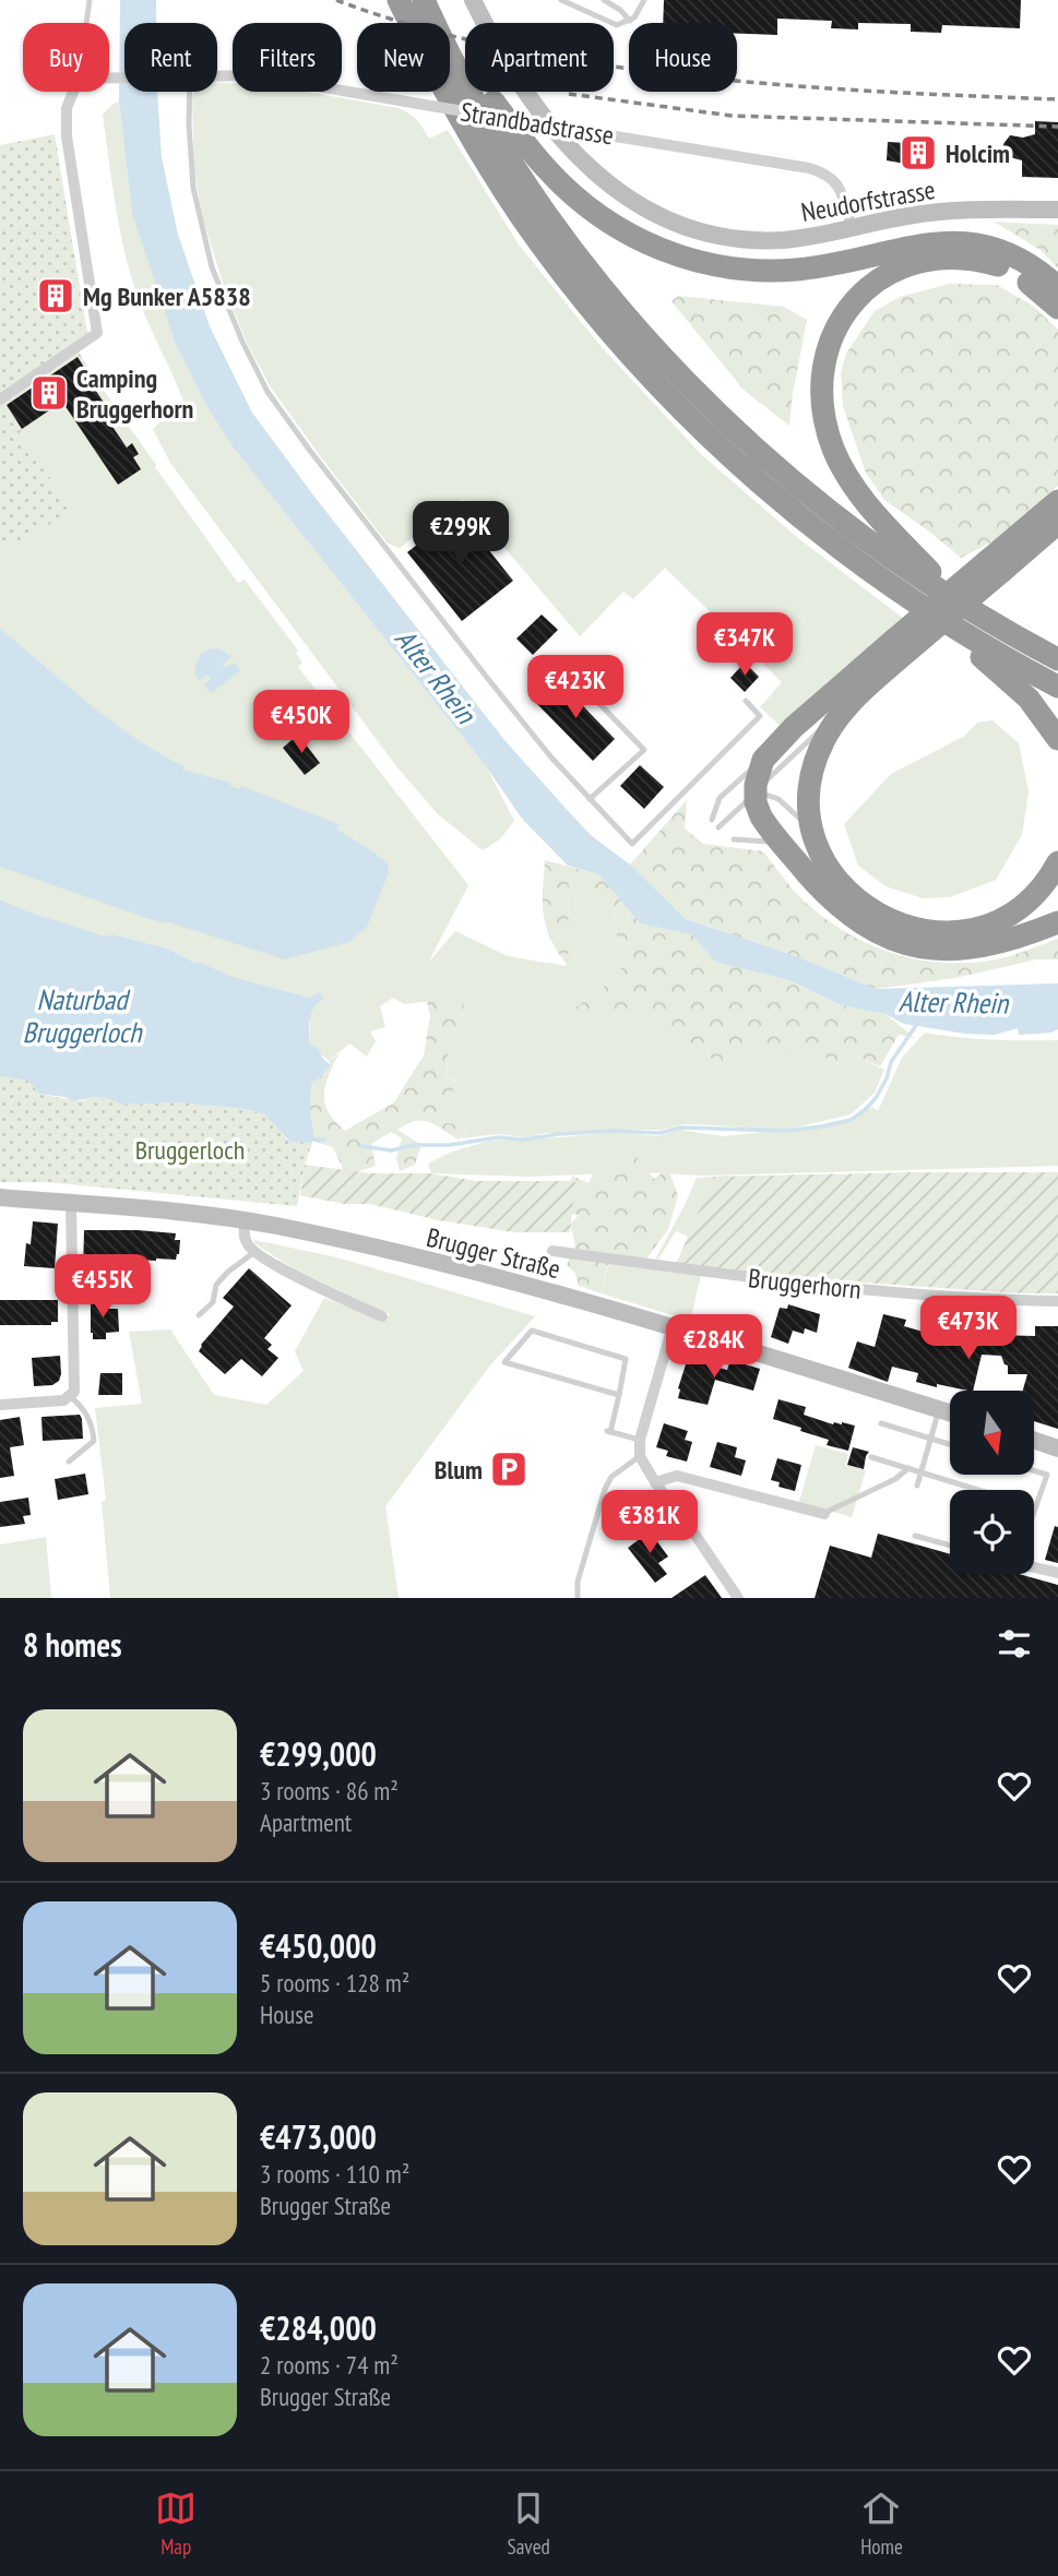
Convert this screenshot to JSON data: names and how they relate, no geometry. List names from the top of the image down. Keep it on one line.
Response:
{"streets":{"main road":["Neudorfstrasse","Brugger Straße"],"street":["Strandbadstrasse","Bruggerhorn"]},"crossings":[["Strandbadstrasse","Neudorfstrasse"]],"water":["Alter Rhein","Naturbad Bruggerloch"],"parks":["Bruggerloch"],"places":{"building":["Holcim","Mg Bunker A5838","Camping Bruggerhorn"],"parking":["Blum"]},"north":"bottom","page":{"chip":["Buy","Rent","Filters","New","Apartment","House"],"price":["€299K","€347K","€423K","€450K","€455K","€473K","€284K","€381K"],"heading":"8 homes","list":[{"name":"€299,000","note":"3 rooms · 86 m² · Apartment"},{"name":"€450,000","note":"5 rooms · 128 m² · House"},{"name":"€473,000","note":"3 rooms · 110 m² · Brugger Straße"},{"name":"€284,000","note":"2 rooms · 74 m² · Brugger Straße"}],"tabs":["Map","Saved","Home"]}}
